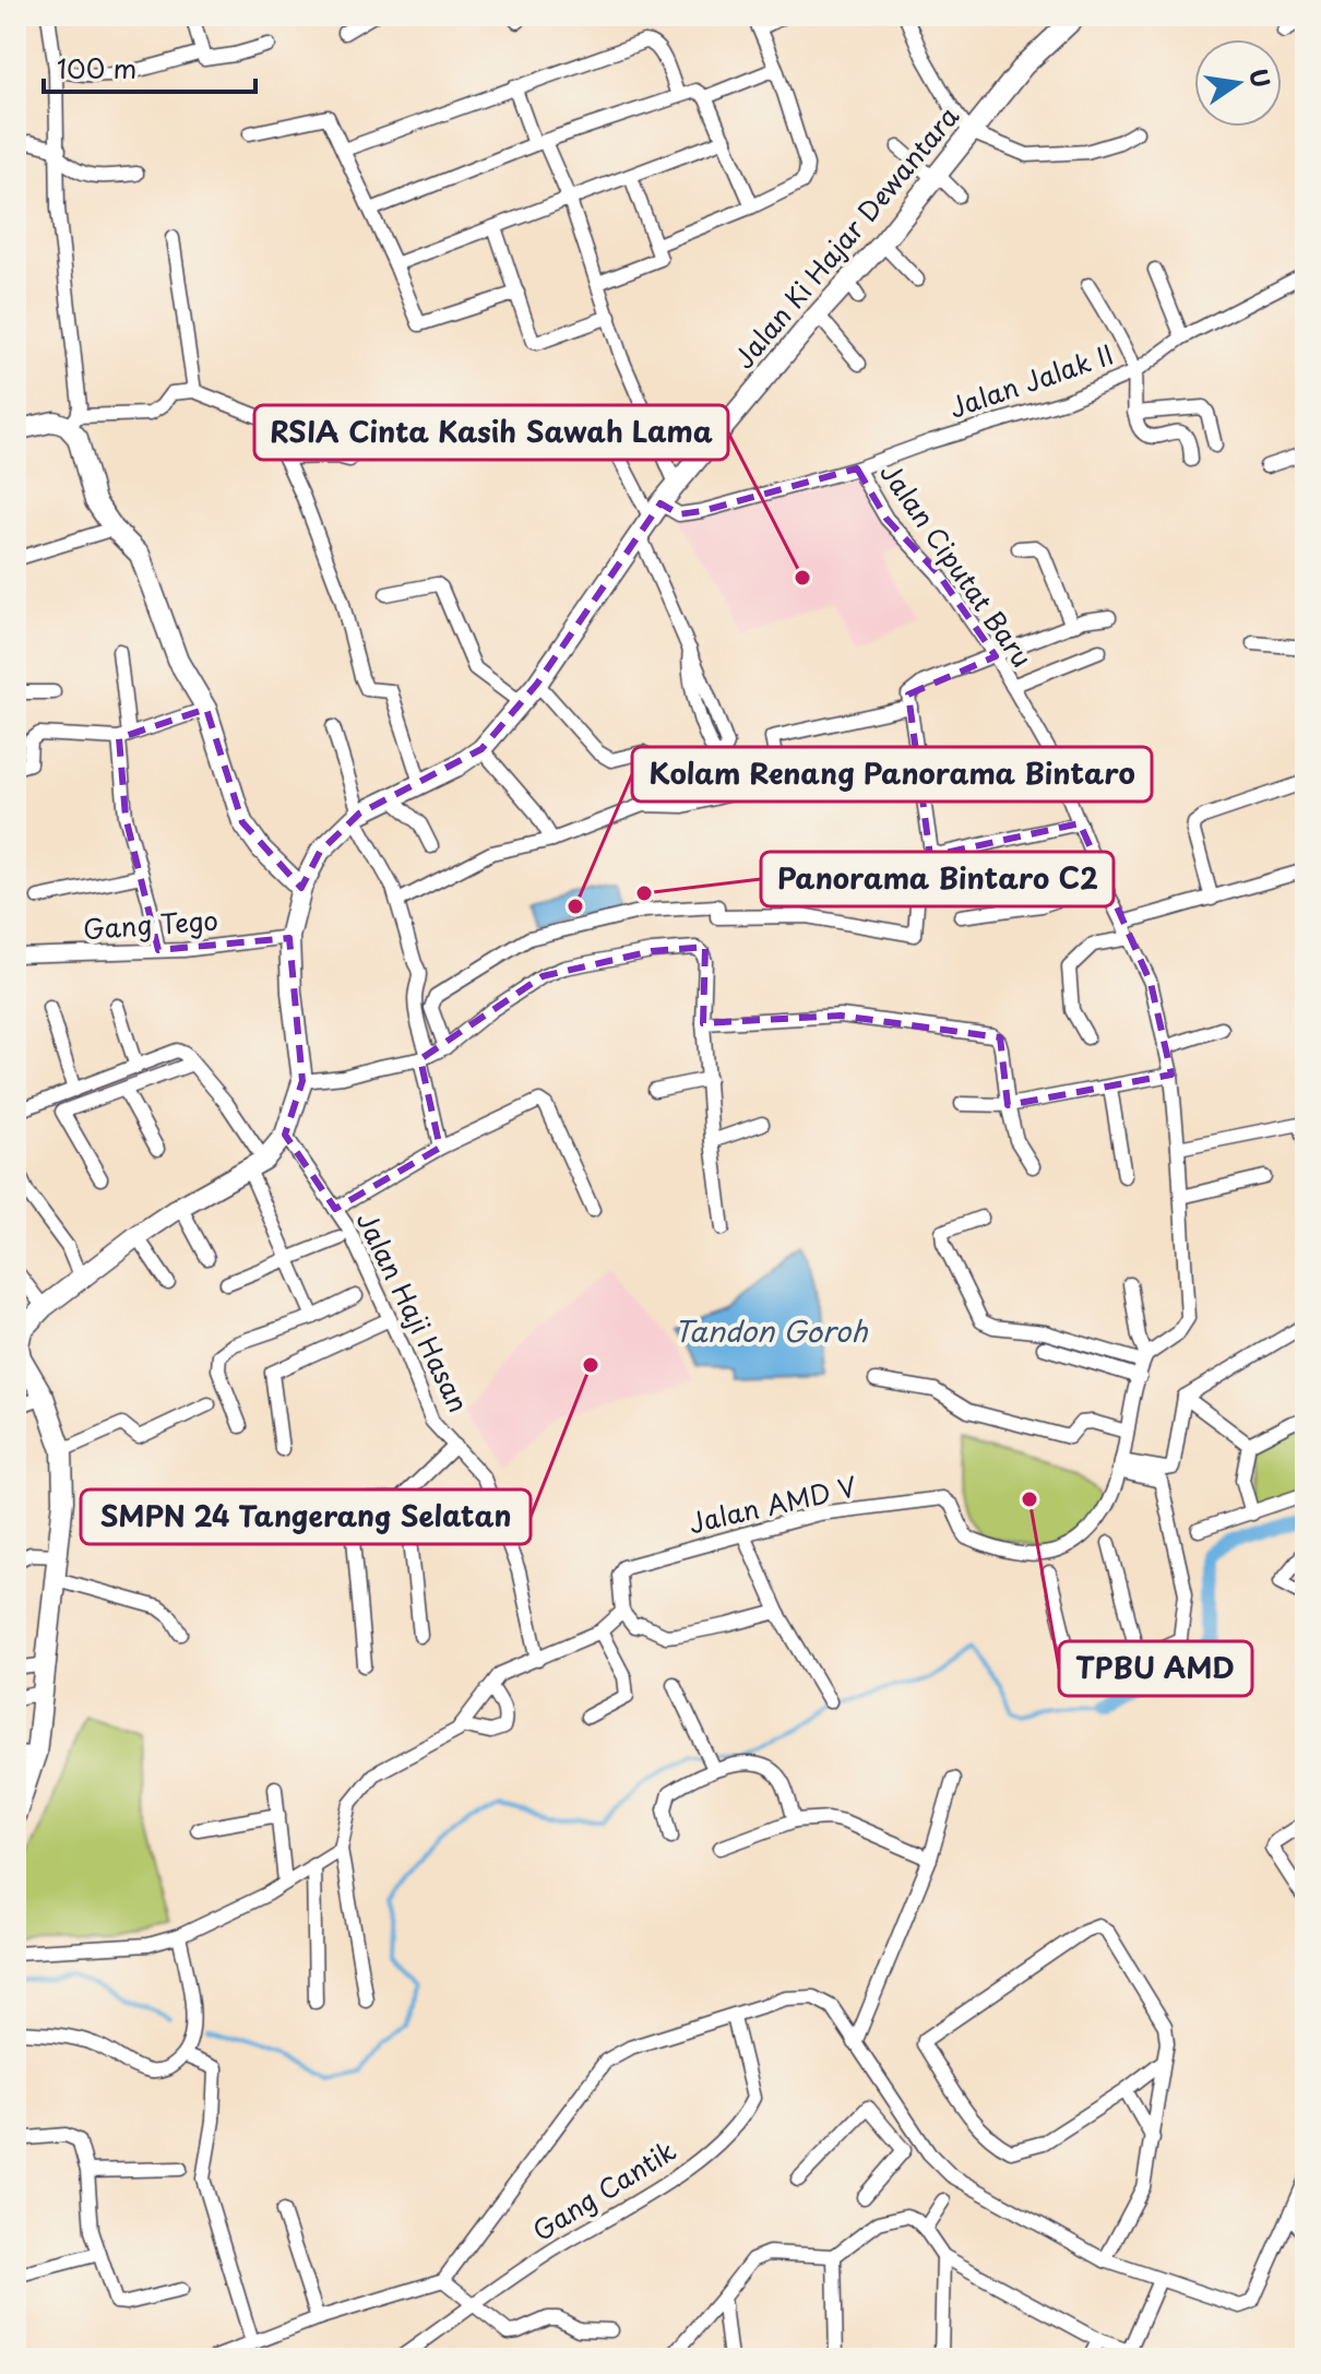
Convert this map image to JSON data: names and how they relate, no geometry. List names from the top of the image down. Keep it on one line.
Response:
{"streets":{"main road":["Jalan Ki Hajar Dewantara"],"street":["Jalan Jalak II","Jalan Ciputat Baru","Gang Tego","Jalan Haji Hasan","Jalan AMD V","Gang Cantik"]},"crossings":[["Jalan Ki Hajar Dewantara","Jalan Ciputat Baru"],["Jalan Ki Hajar Dewantara","Gang Tego"],["Jalan Ki Hajar Dewantara","Jalan Haji Hasan"],["Jalan Jalak II","Jalan Ciputat Baru"]],"water":["Tandon Goroh"],"places":["RSIA Cinta Kasih Sawah Lama","Panorama Bintaro C2","Kolam Renang Panorama Bintaro","SMPN 24 Tangerang Selatan","TPBU AMD"],"scale_bar":"100 m","north":"right"}
